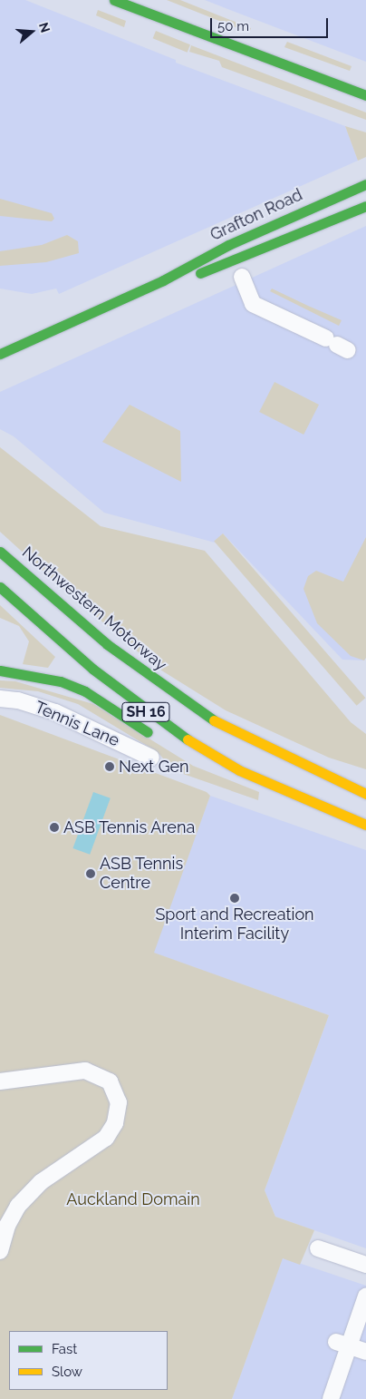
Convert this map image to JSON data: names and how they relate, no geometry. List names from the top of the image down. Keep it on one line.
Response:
{"streets":{"main road":["Grafton Road","Northwestern Motorway","SH 16"],"street":["Tennis Lane"]},"crossings":[["Northwestern Motorway","SH 16"]],"parks":["Auckland Domain"],"places":["Next Gen","ASB Tennis Arena","ASB Tennis Centre","Sport and Recreation Interim Facility"],"legend":["Fast","Slow"],"scale_bar":"50 m","north":"right"}
